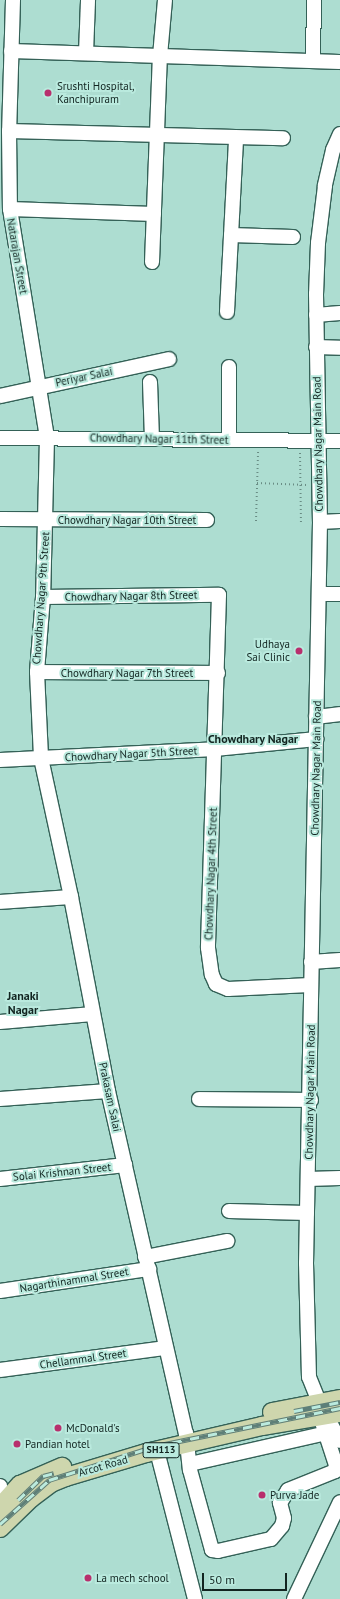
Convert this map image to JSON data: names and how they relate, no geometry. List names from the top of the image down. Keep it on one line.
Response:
{"streets":{"main road":["SH113","Arcot Road"],"street":["Natarajan Street","Periyar Salai","Chowdhary Nagar 11th Street","Chowdhary Nagar Main Road","Chowdhary Nagar 10th Street","Chowdhary Nagar 8th Street","Chowdhary Nagar 9th Street","Chowdhary Nagar 7th Street","Chowdhary Nagar 5th Street","Chowdhary Nagar 4th Street","Prakasam Salai","Solai Krishnan Street","Nagarthinammal Street","Chellammal Street"]},"crossings":[["Natarajan Street","Periyar Salai"],["Natarajan Street","Chowdhary Nagar 11th Street"],["Natarajan Street","Chowdhary Nagar 9th Street"],["Chowdhary Nagar 11th Street","Chowdhary Nagar Main Road"],["Chowdhary Nagar 11th Street","Chowdhary Nagar 9th Street"],["Chowdhary Nagar Main Road","Chowdhary Nagar 5th Street"],["Chowdhary Nagar Main Road","Chowdhary Nagar 4th Street"],["Chowdhary Nagar Main Road","Prakasam Salai"],["Chowdhary Nagar Main Road","Arcot Road"],["Chowdhary Nagar 10th Street","Chowdhary Nagar 9th Street"],["Chowdhary Nagar 8th Street","Chowdhary Nagar 9th Street"],["Chowdhary Nagar 8th Street","Chowdhary Nagar 7th Street"],["Chowdhary Nagar 9th Street","Chowdhary Nagar 7th Street"],["Chowdhary Nagar 9th Street","Chowdhary Nagar 5th Street"],["Chowdhary Nagar 9th Street","Prakasam Salai"],["Chowdhary Nagar 5th Street","Chowdhary Nagar 4th Street"],["Chowdhary Nagar 5th Street","Prakasam Salai"],["Prakasam Salai","Solai Krishnan Street"],["Prakasam Salai","Nagarthinammal Street"],["Prakasam Salai","Chellammal Street"],["Prakasam Salai","Arcot Road"]],"districts":["Chowdhary Nagar","Janaki Nagar"],"places":["Srushti Hospital, Kanchipuram","Udhaya Sai Clinic","McDonald's","Pandian hotel","Purva Jade","La mech school"],"scale_bar":"50 m"}
